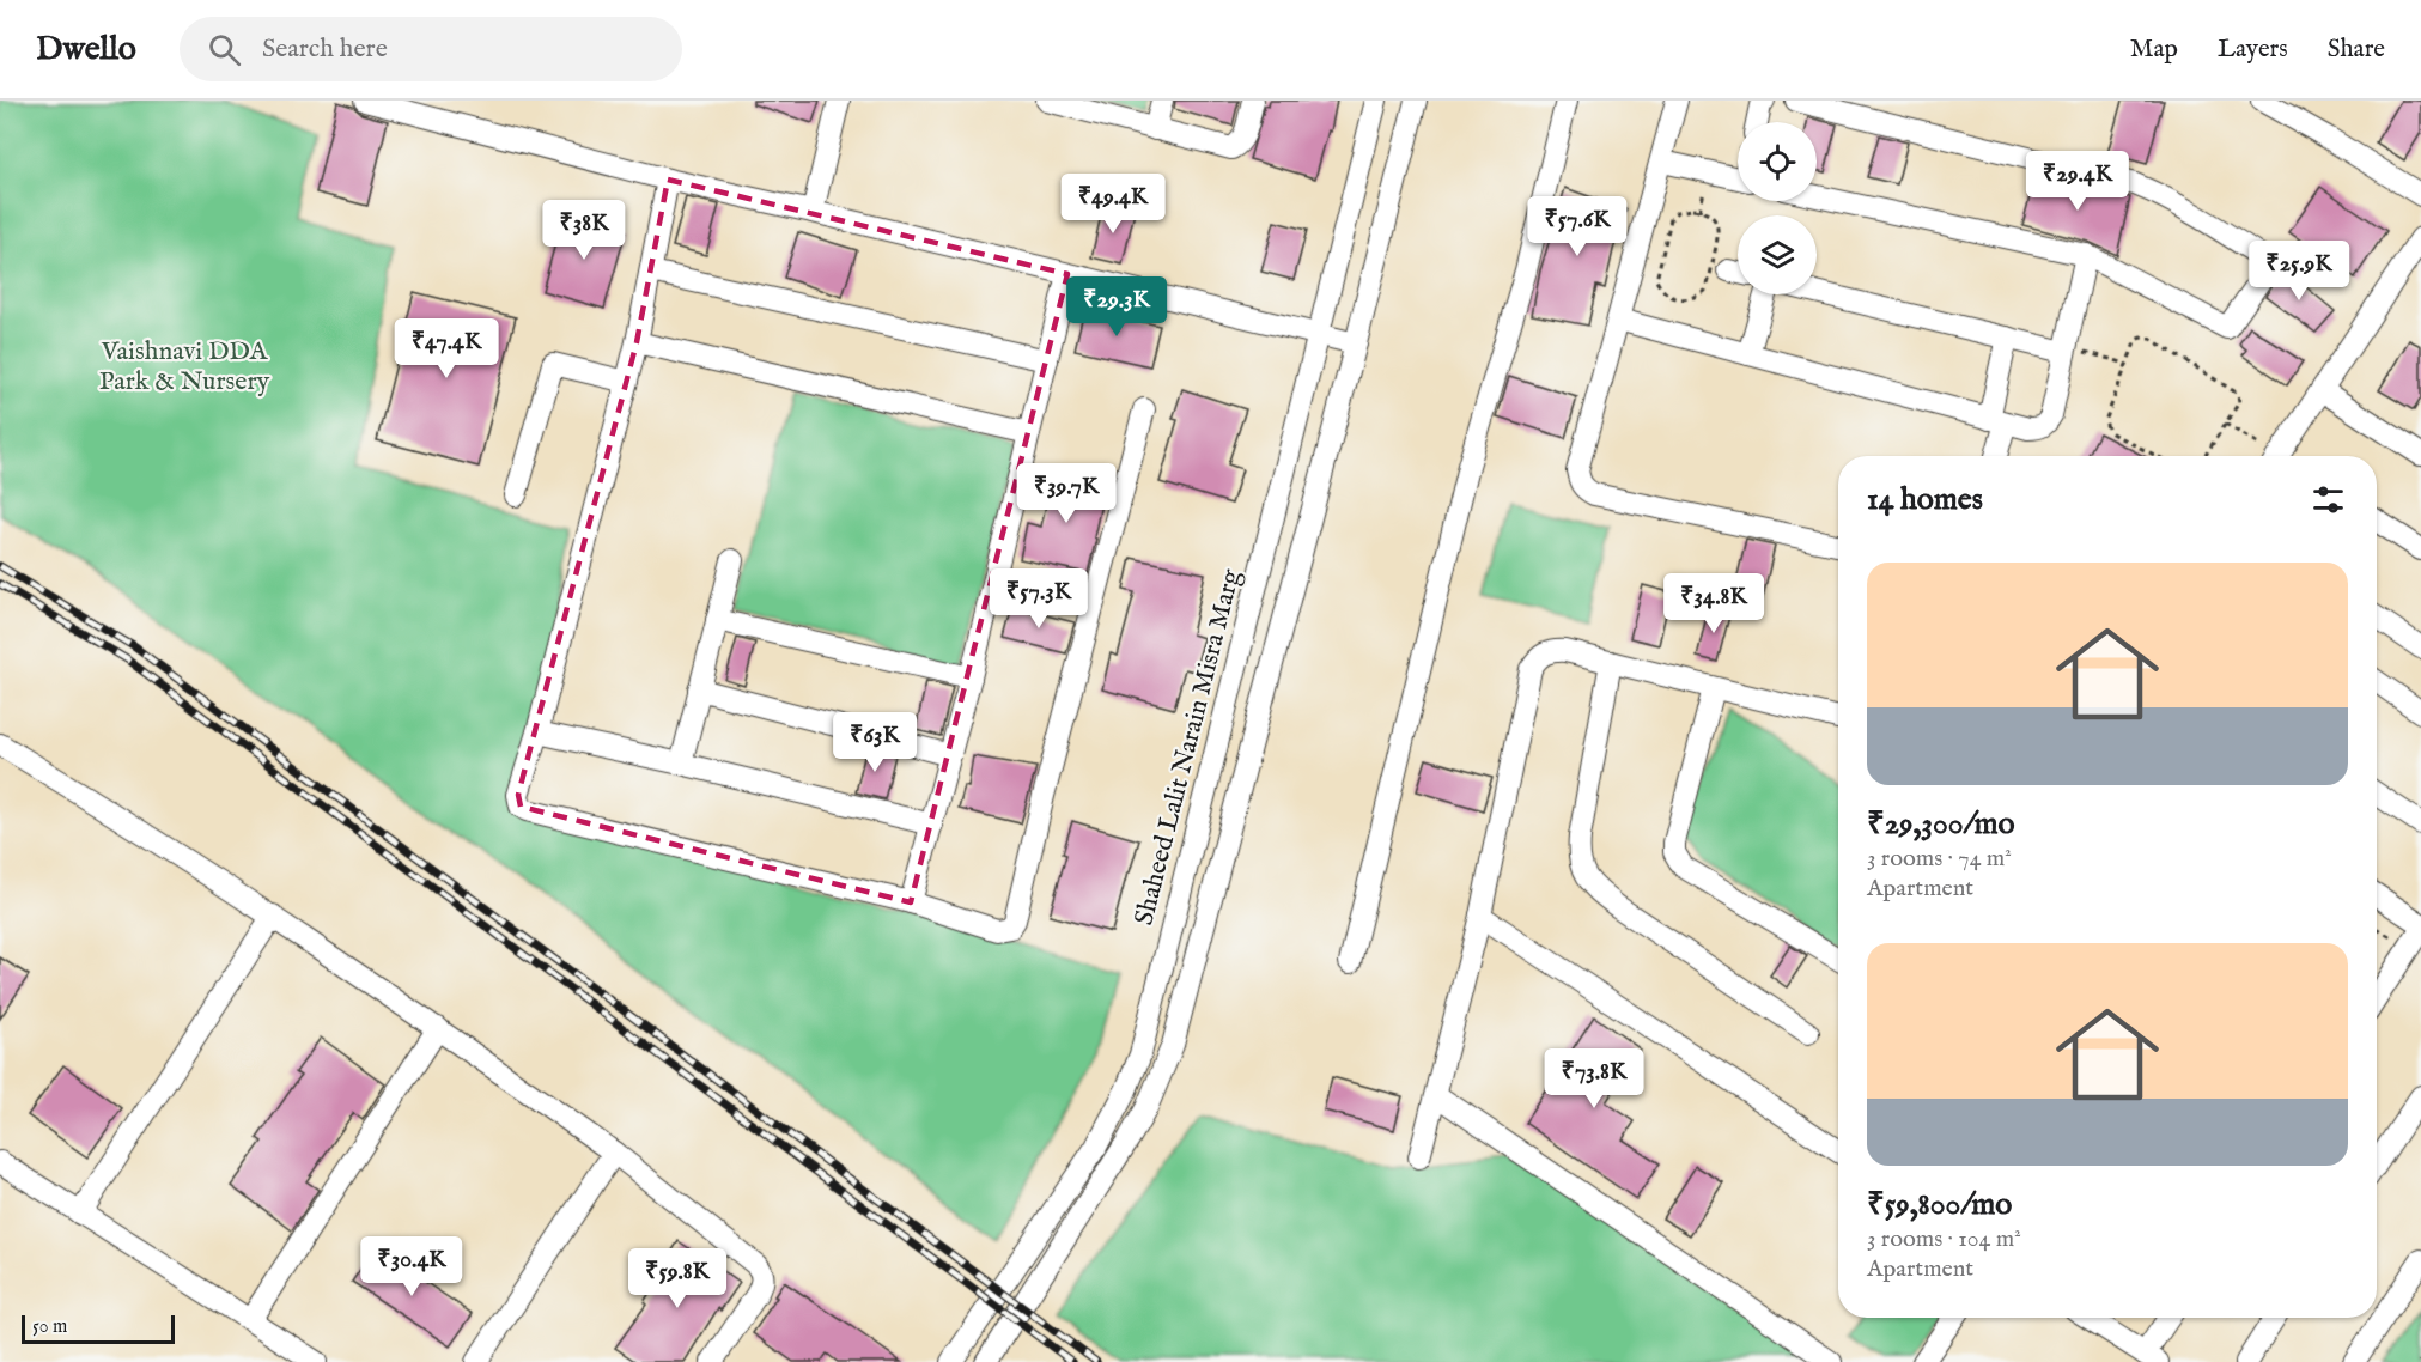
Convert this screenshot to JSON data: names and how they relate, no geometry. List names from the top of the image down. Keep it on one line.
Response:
{"streets":{"street":["Shaheed Lalit Narain Misra Marg"]},"parks":["Vaishnavi DDA Park & Nursery"],"scale_bar":"50 m","page":{"header":"Dwello","search":"Search here","nav":["Map","Layers","Share"],"price":["₹29.4K","₹49.4K","₹57.6K","₹38K","₹25.9K","₹29.3K","₹47.4K","₹39.7K","₹57.3K","₹34.8K","₹63K","₹73.8K","₹30.4K","₹59.8K"],"heading":"14 homes","list":[{"name":"₹29,300/mo","note":"3 rooms · 74 m² · Apartment"},{"name":"₹59,800/mo","note":"3 rooms · 104 m² · Apartment"}],"scale":"50 m"}}
